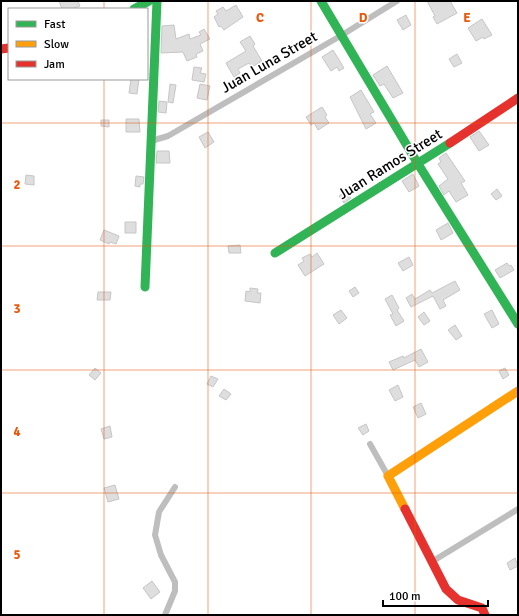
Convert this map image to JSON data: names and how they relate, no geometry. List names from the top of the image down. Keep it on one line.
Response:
{"streets":{"main road":["Juan Ramos Street"],"street":["Juan Luna Street"]},"legend":["Fast","Slow","Jam"],"scale_bar":"100 m","grid":{"columns":["C","D","E"],"rows":["2","3","4","5"]}}
